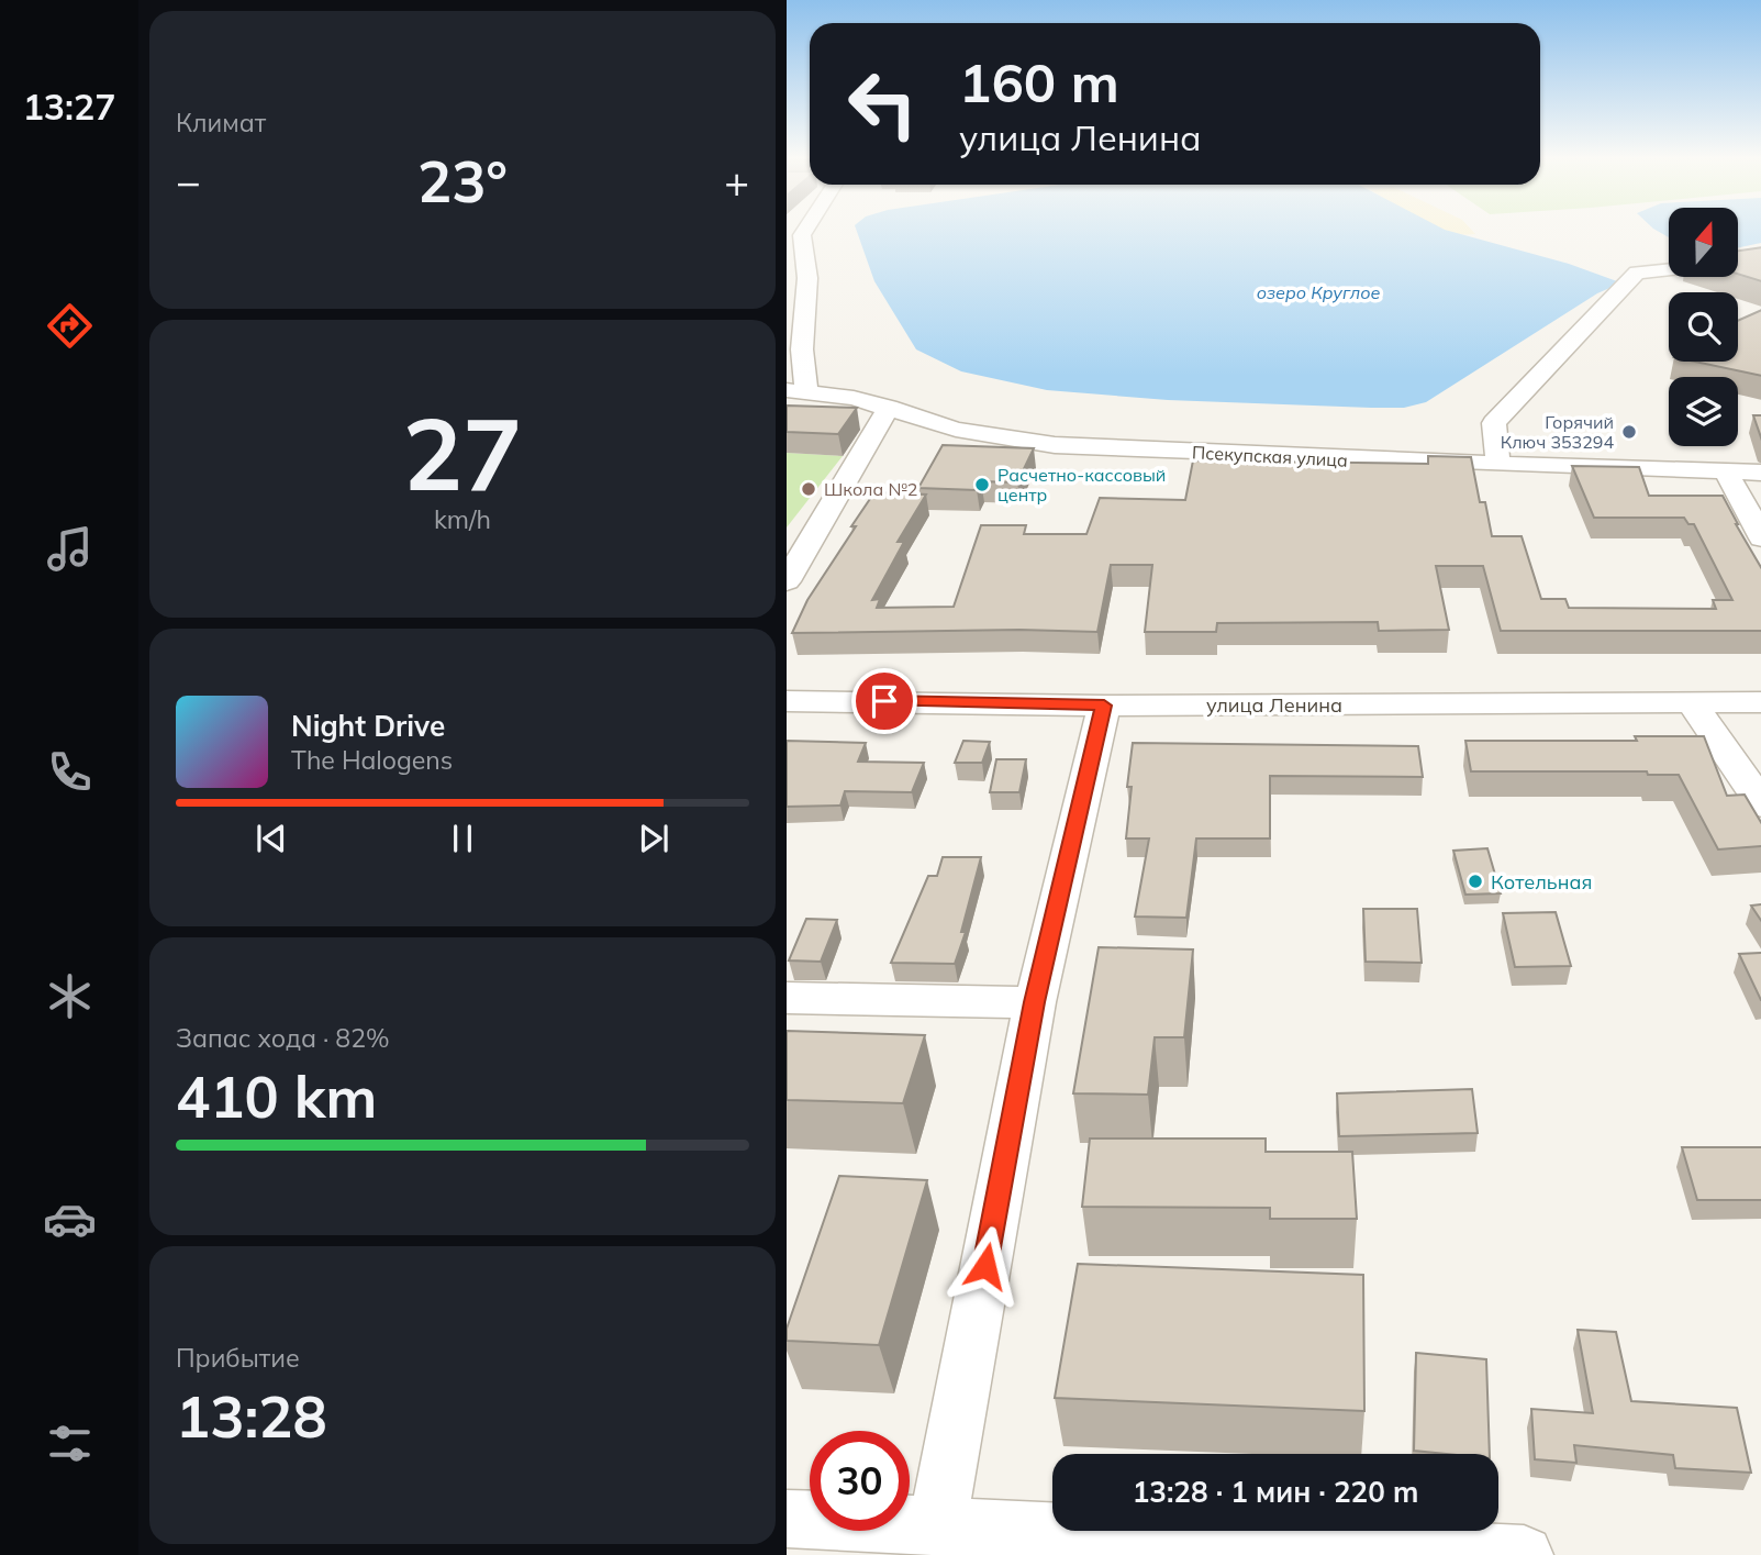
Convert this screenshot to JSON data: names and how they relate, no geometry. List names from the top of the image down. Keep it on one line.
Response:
{"streets":{"street":["Псекупская улица","улица Ленина"]},"water":["озеро Круглое"],"places":["Горячий Ключ 353294","Расчетно-кассовый центр","Школа №2","Котельная"],"north":"top","page":{"tabs":"13:27","tile":["Климат",["27","km/h"],["Запас хода · 82%","410 km"],["Прибытие","13:28"]],"turn":["160 m","улица Ленина"],"heat":["−","23°","+"],"song":["Night Drive","The Halogens"],"limit":"30","trip":"13:28 · 1 мин · 220 m"}}
